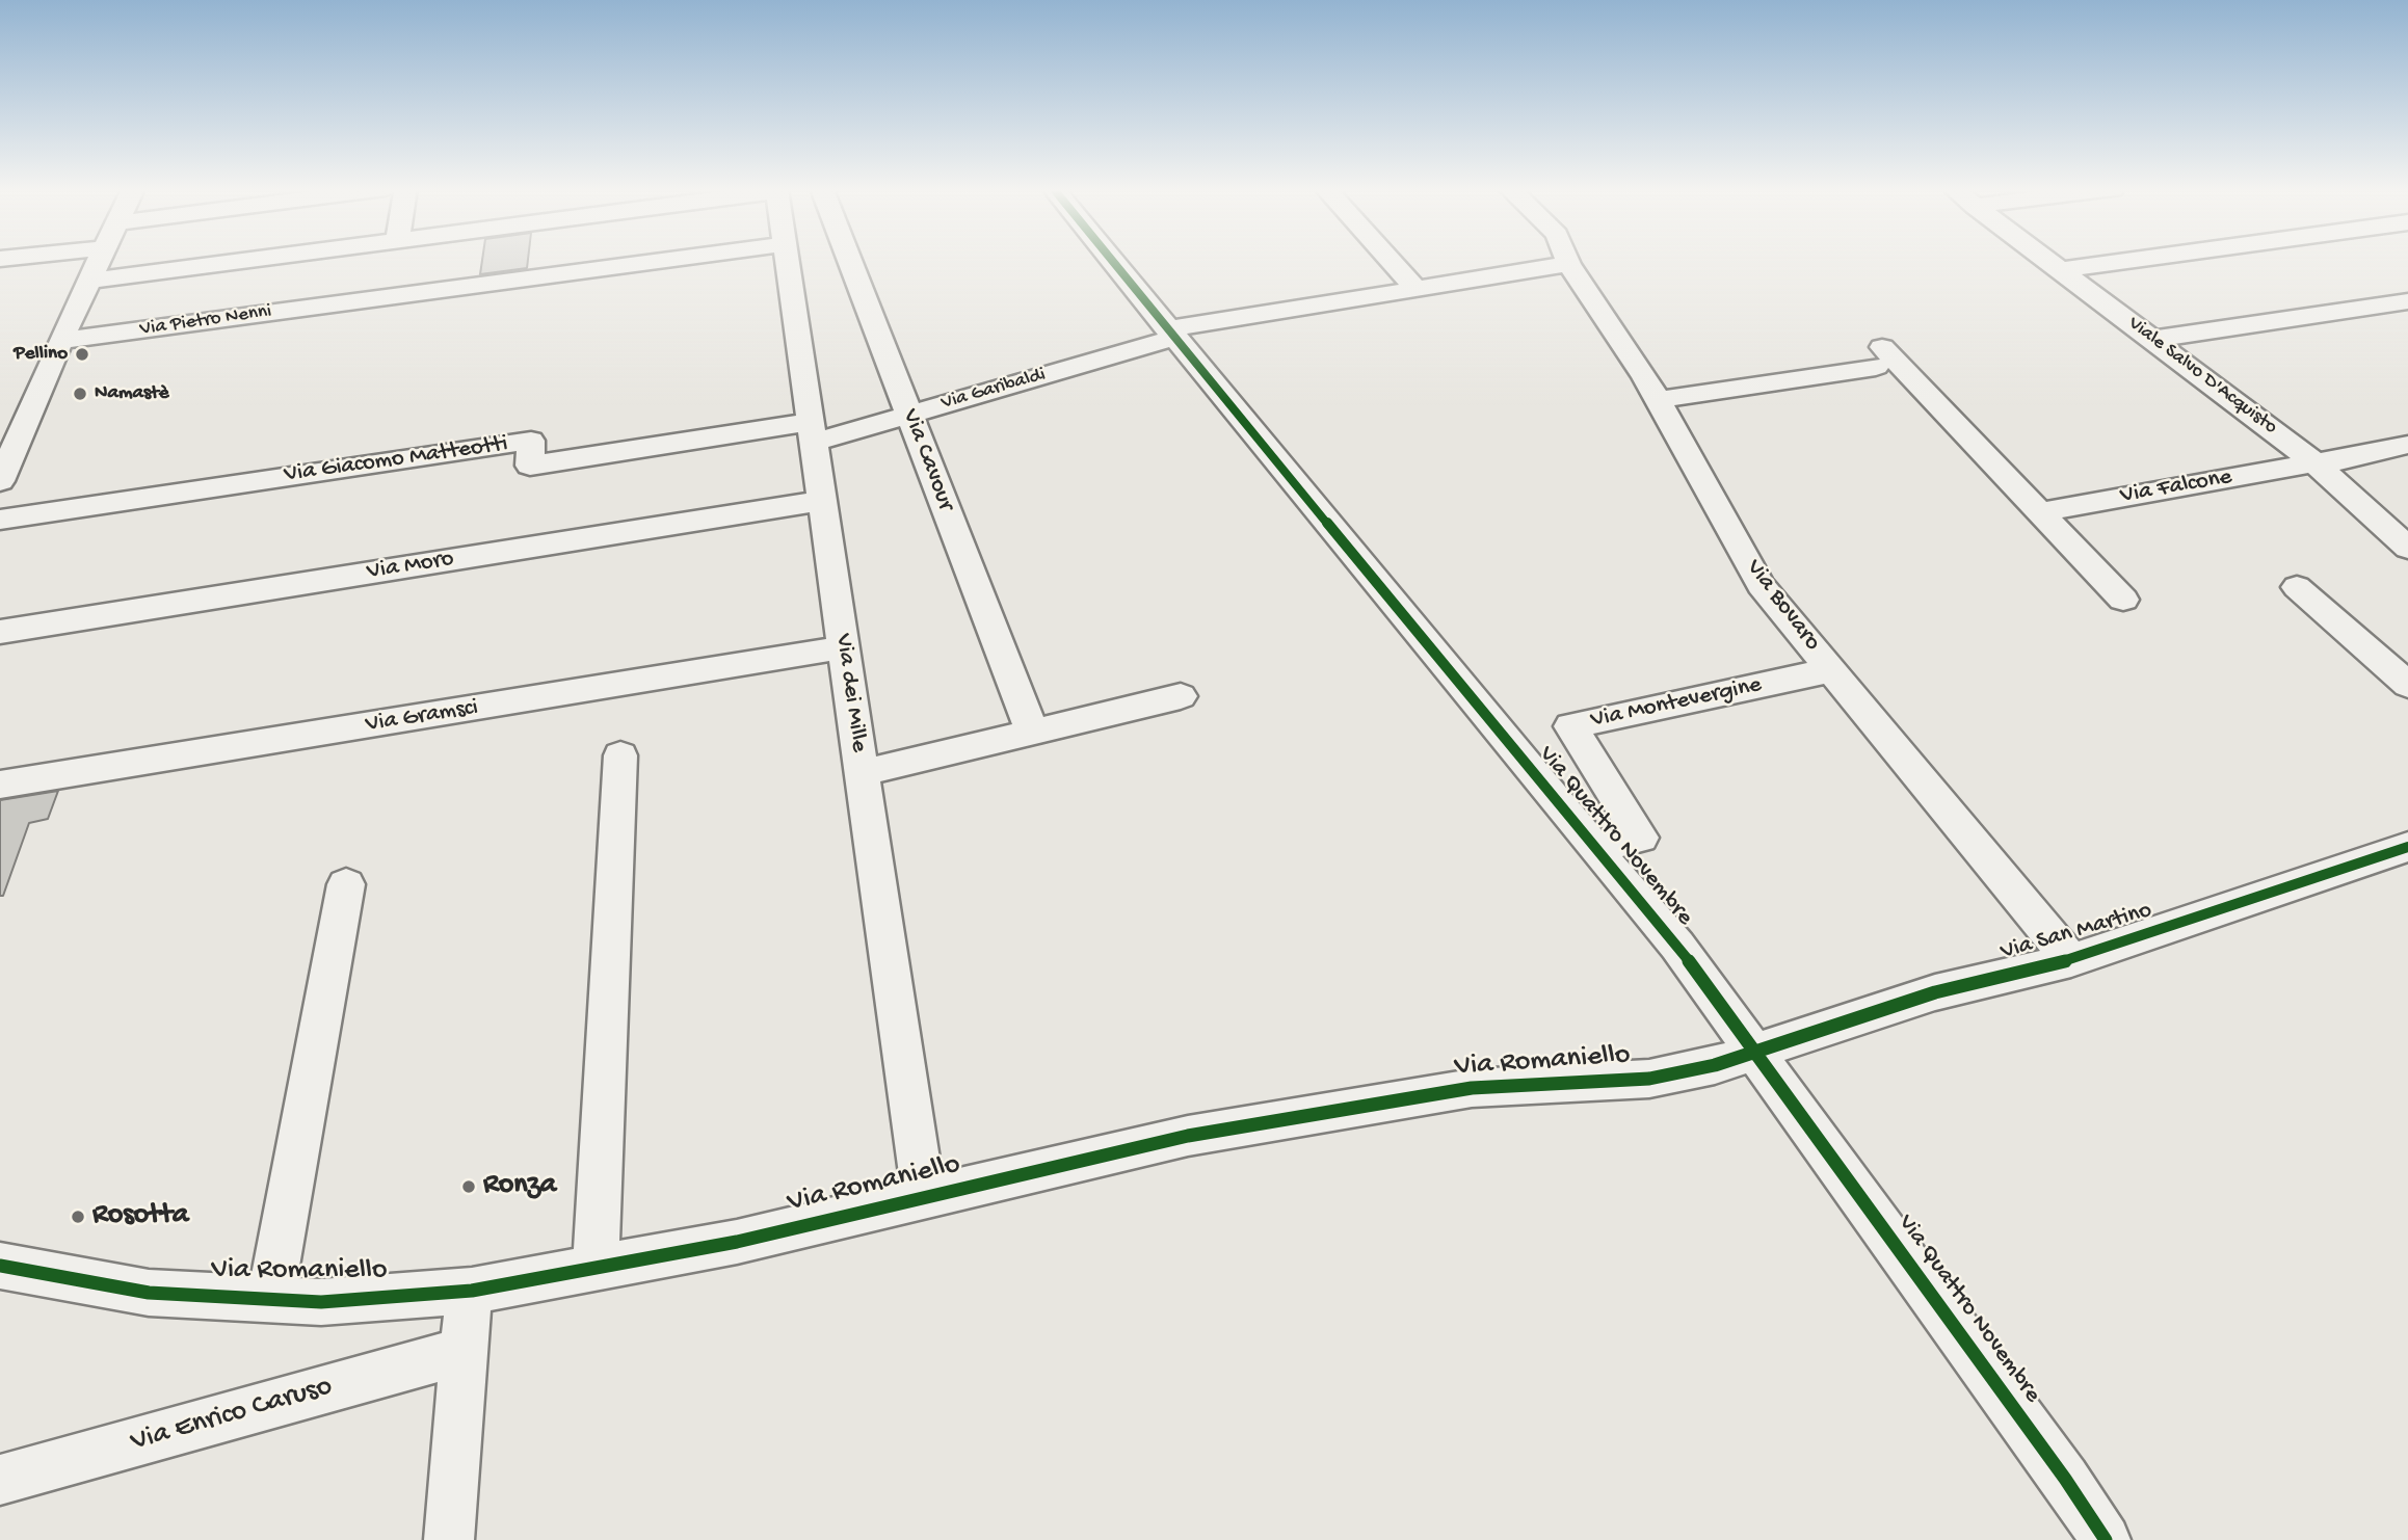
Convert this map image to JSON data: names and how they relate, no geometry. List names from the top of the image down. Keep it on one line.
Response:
{"streets":{"street":["Via Pietro Nenni","Viale Salvo D'Acquisto","Via Garibaldi","Via Giacomo Matteotti","Via Cavour","Via Falcone","Via Moro","Via Bovaro","Via dei Mille","Via Montevergine","Via Gramsci","Via Quattro Novembre","Via San Martino","Via Romaniello","Via Enrico Caruso"]},"crossings":[["Viale Salvo D'Acquisto","Via Falcone"],["Via Garibaldi","Via Giacomo Matteotti"],["Via Garibaldi","Via Cavour"],["Via Garibaldi","Via Bovaro"],["Via Garibaldi","Via dei Mille"],["Via Garibaldi","Via Quattro Novembre"],["Via Giacomo Matteotti","Via dei Mille"],["Via Moro","Via dei Mille"],["Via Bovaro","Via Montevergine"],["Via Bovaro","Via San Martino"],["Via dei Mille","Via Gramsci"],["Via dei Mille","Via Romaniello"],["Via Montevergine","Via Quattro Novembre"],["Via Quattro Novembre","Via San Martino"],["Via Quattro Novembre","Via Romaniello"],["Via San Martino","Via Romaniello"]],"places":["Pellino","Namastè","Ronza","Rosotta"]}
